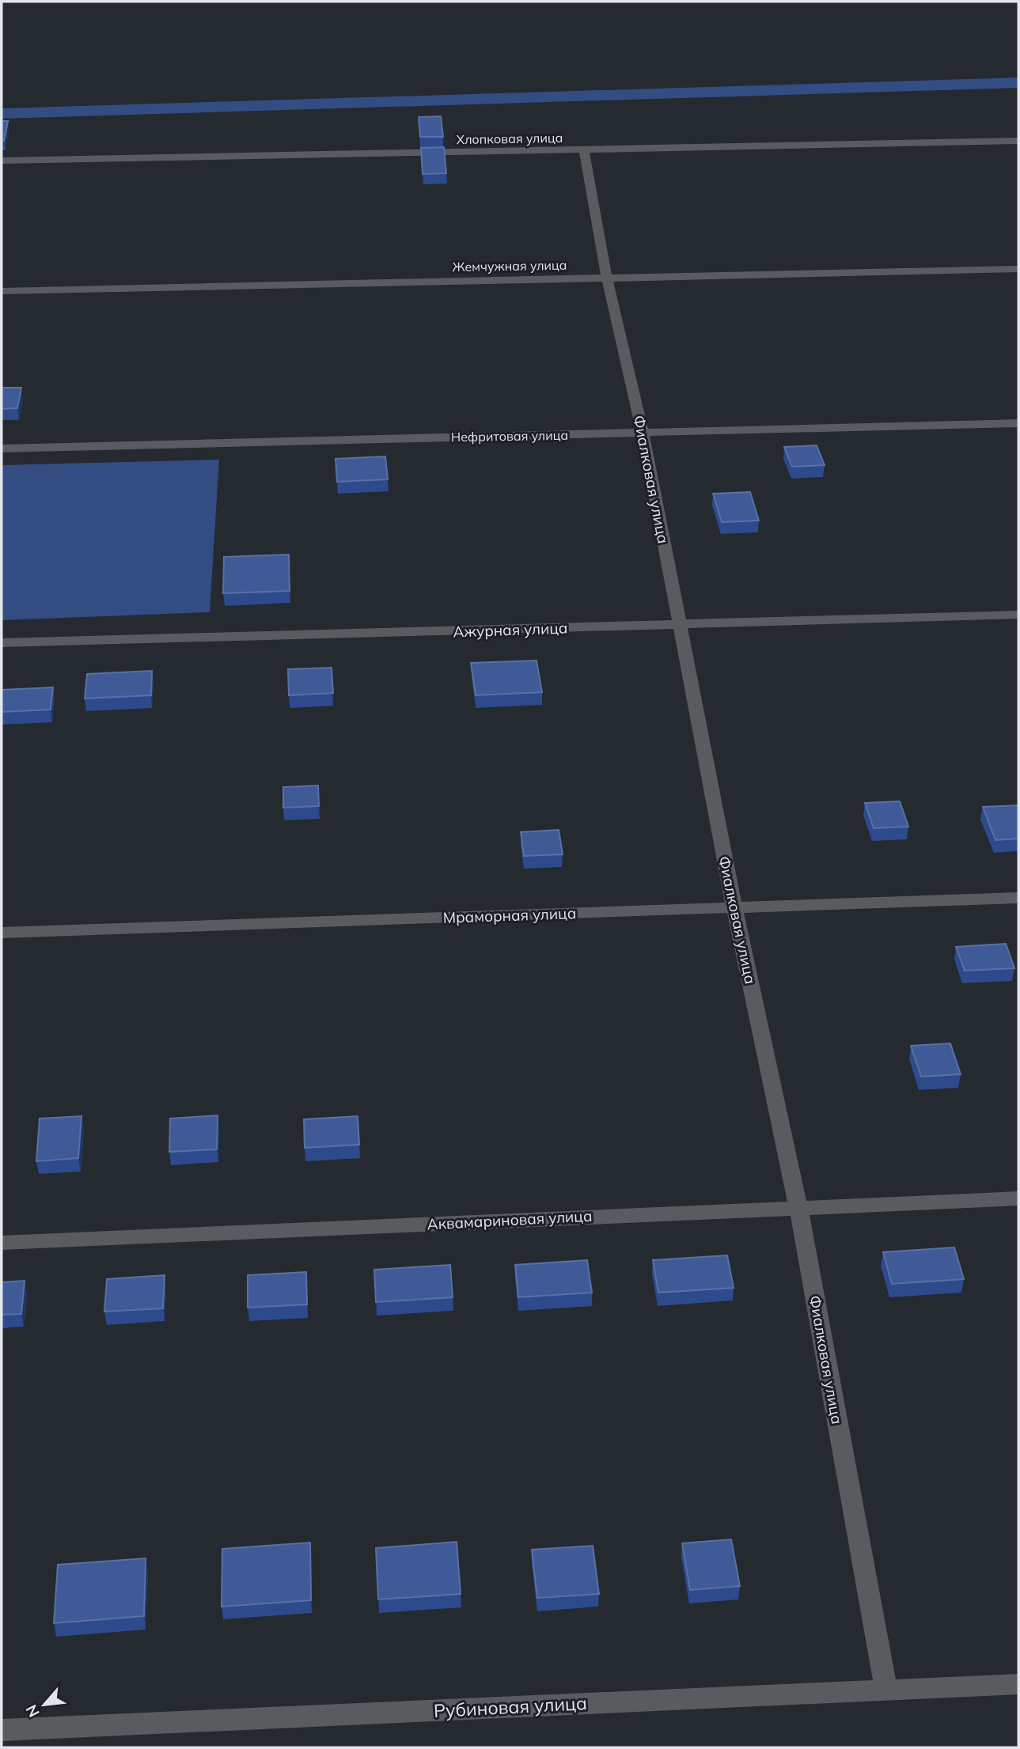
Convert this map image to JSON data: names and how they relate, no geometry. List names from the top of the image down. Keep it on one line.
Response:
{"streets":{"street":["Хлопковая улица","Жемчужная улица","Нефритовая улица","Фиалковая улица","Ажурная улица","Мраморная улица","Аквамариновая улица","Рубиновая улица"]},"crossings":[["Хлопковая улица","Фиалковая улица"],["Жемчужная улица","Фиалковая улица"],["Нефритовая улица","Фиалковая улица"],["Фиалковая улица","Ажурная улица"],["Фиалковая улица","Мраморная улица"],["Фиалковая улица","Аквамариновая улица"],["Фиалковая улица","Рубиновая улица"]],"north":"bottom left"}
